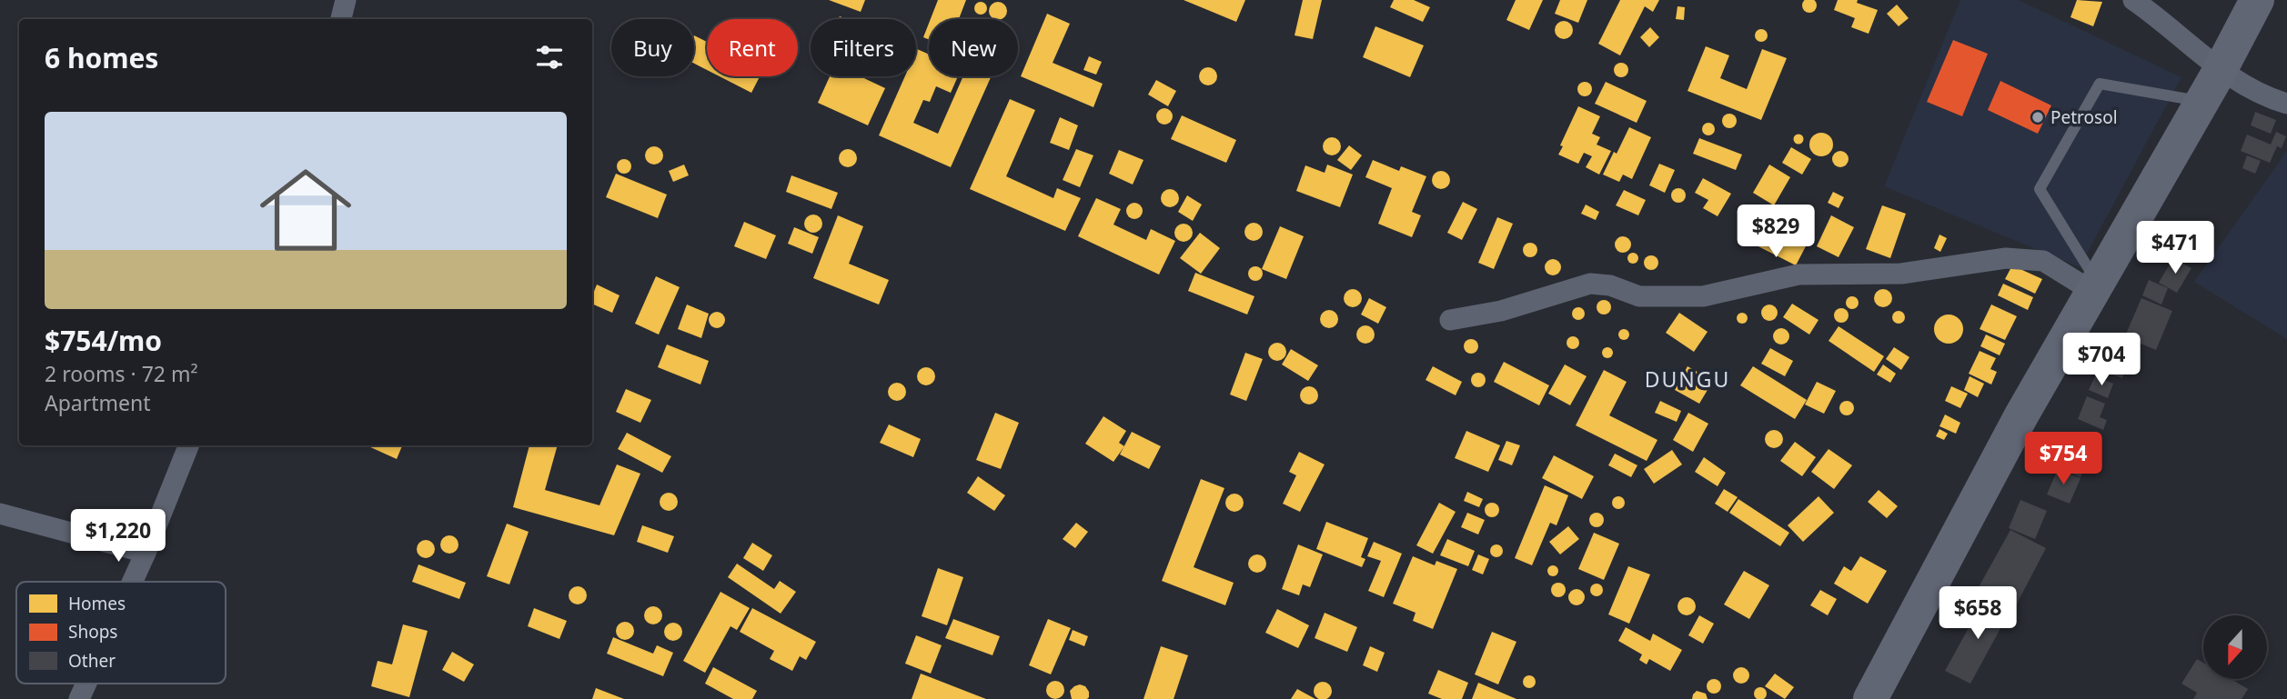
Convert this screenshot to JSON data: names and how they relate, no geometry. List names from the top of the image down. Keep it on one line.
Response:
{"districts":["DUNGU"],"places":["Petrosol"],"legend":["Homes","Shops","Other"],"north":"bottom","page":{"chip":["Buy","Rent","Filters","New"],"heading":"6 homes","list":[{"name":"$754/mo","note":"2 rooms · 72 m² · Apartment"}],"price":["$829","$471","$704","$754","$1,220","$658"]}}
